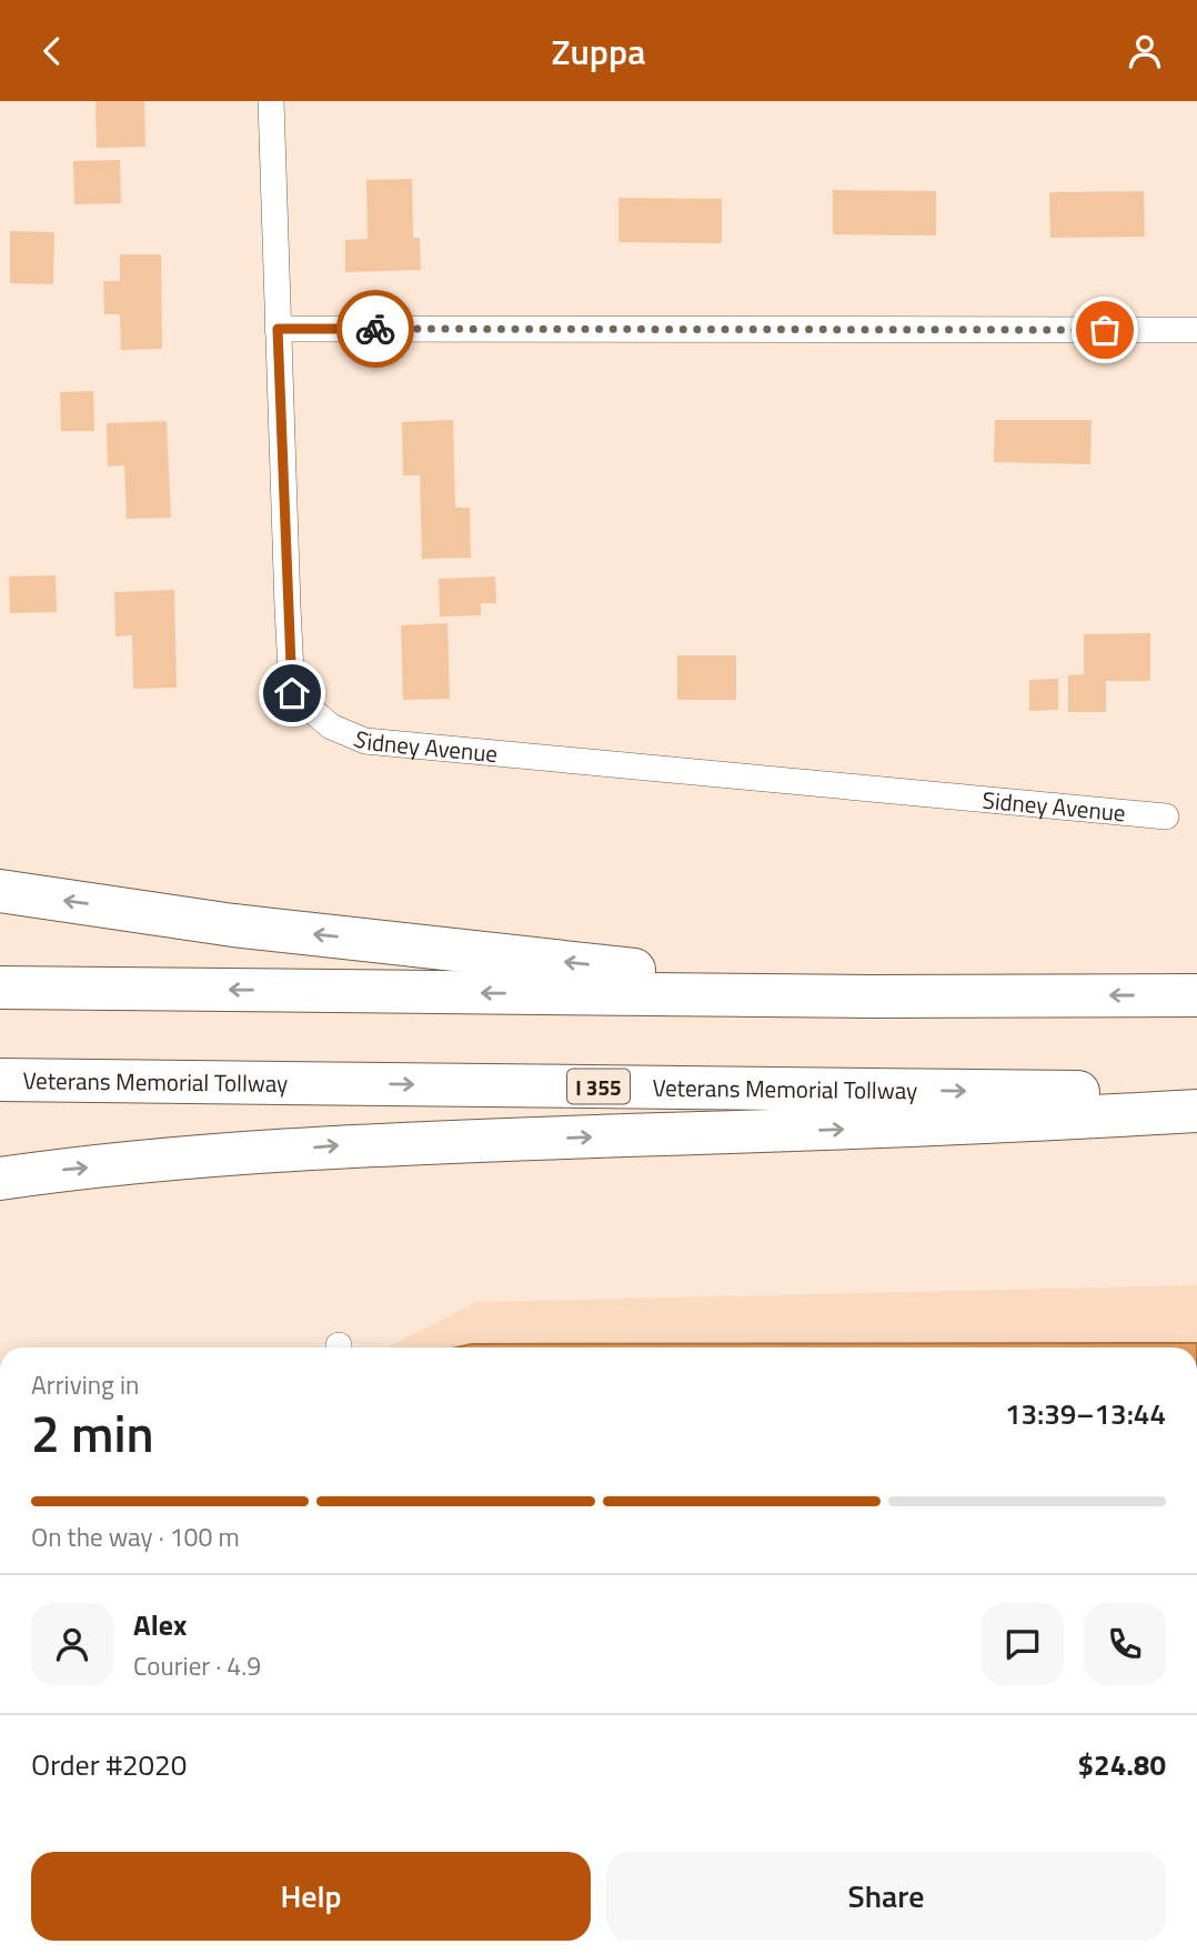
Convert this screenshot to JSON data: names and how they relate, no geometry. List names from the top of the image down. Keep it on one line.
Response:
{"streets":{"highway":["Veterans Memorial Tollway","I 355"],"street":["Sidney Avenue"]},"page":{"header":"Zuppa","heading":["2 min","Arriving in","13:39–13:44"],"panel":["Alex","Courier · 4.9","Order #2020","$24.80"],"bar":"On the way · 100 m","buttons":["Help","Share"]}}
